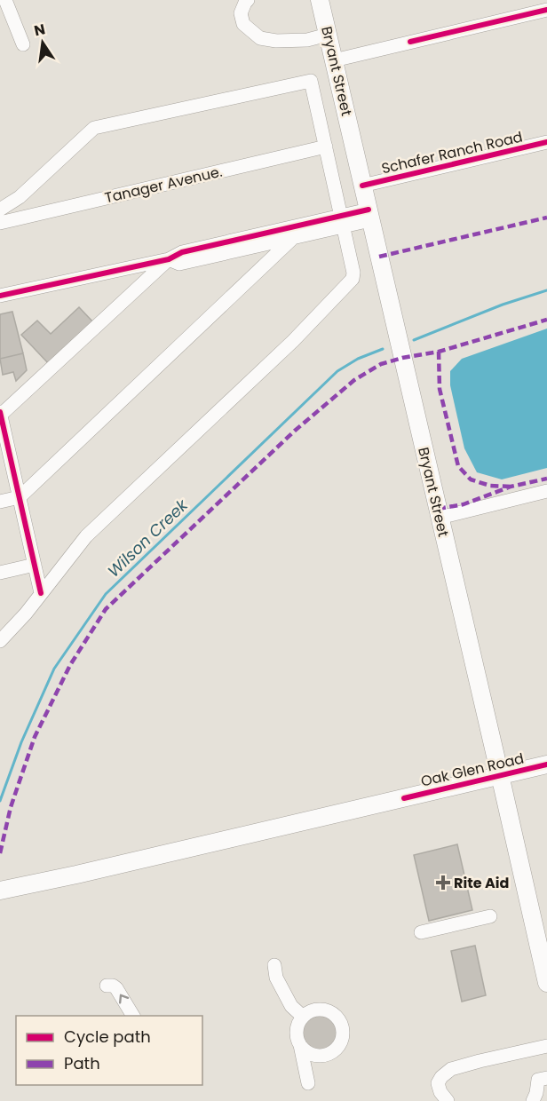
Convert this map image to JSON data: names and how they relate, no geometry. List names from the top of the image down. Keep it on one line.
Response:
{"streets":{"main road":["Bryant Street","Oak Glen Road"],"street":["Schafer Ranch Road","Tanager Avenue."]},"crossings":[["Bryant Street","Schafer Ranch Road"],["Bryant Street","Oak Glen Road"]],"water":["Wilson Creek"],"places":{"health":["Rite Aid"]},"legend":["Cycle path","Path"],"north":"top"}
